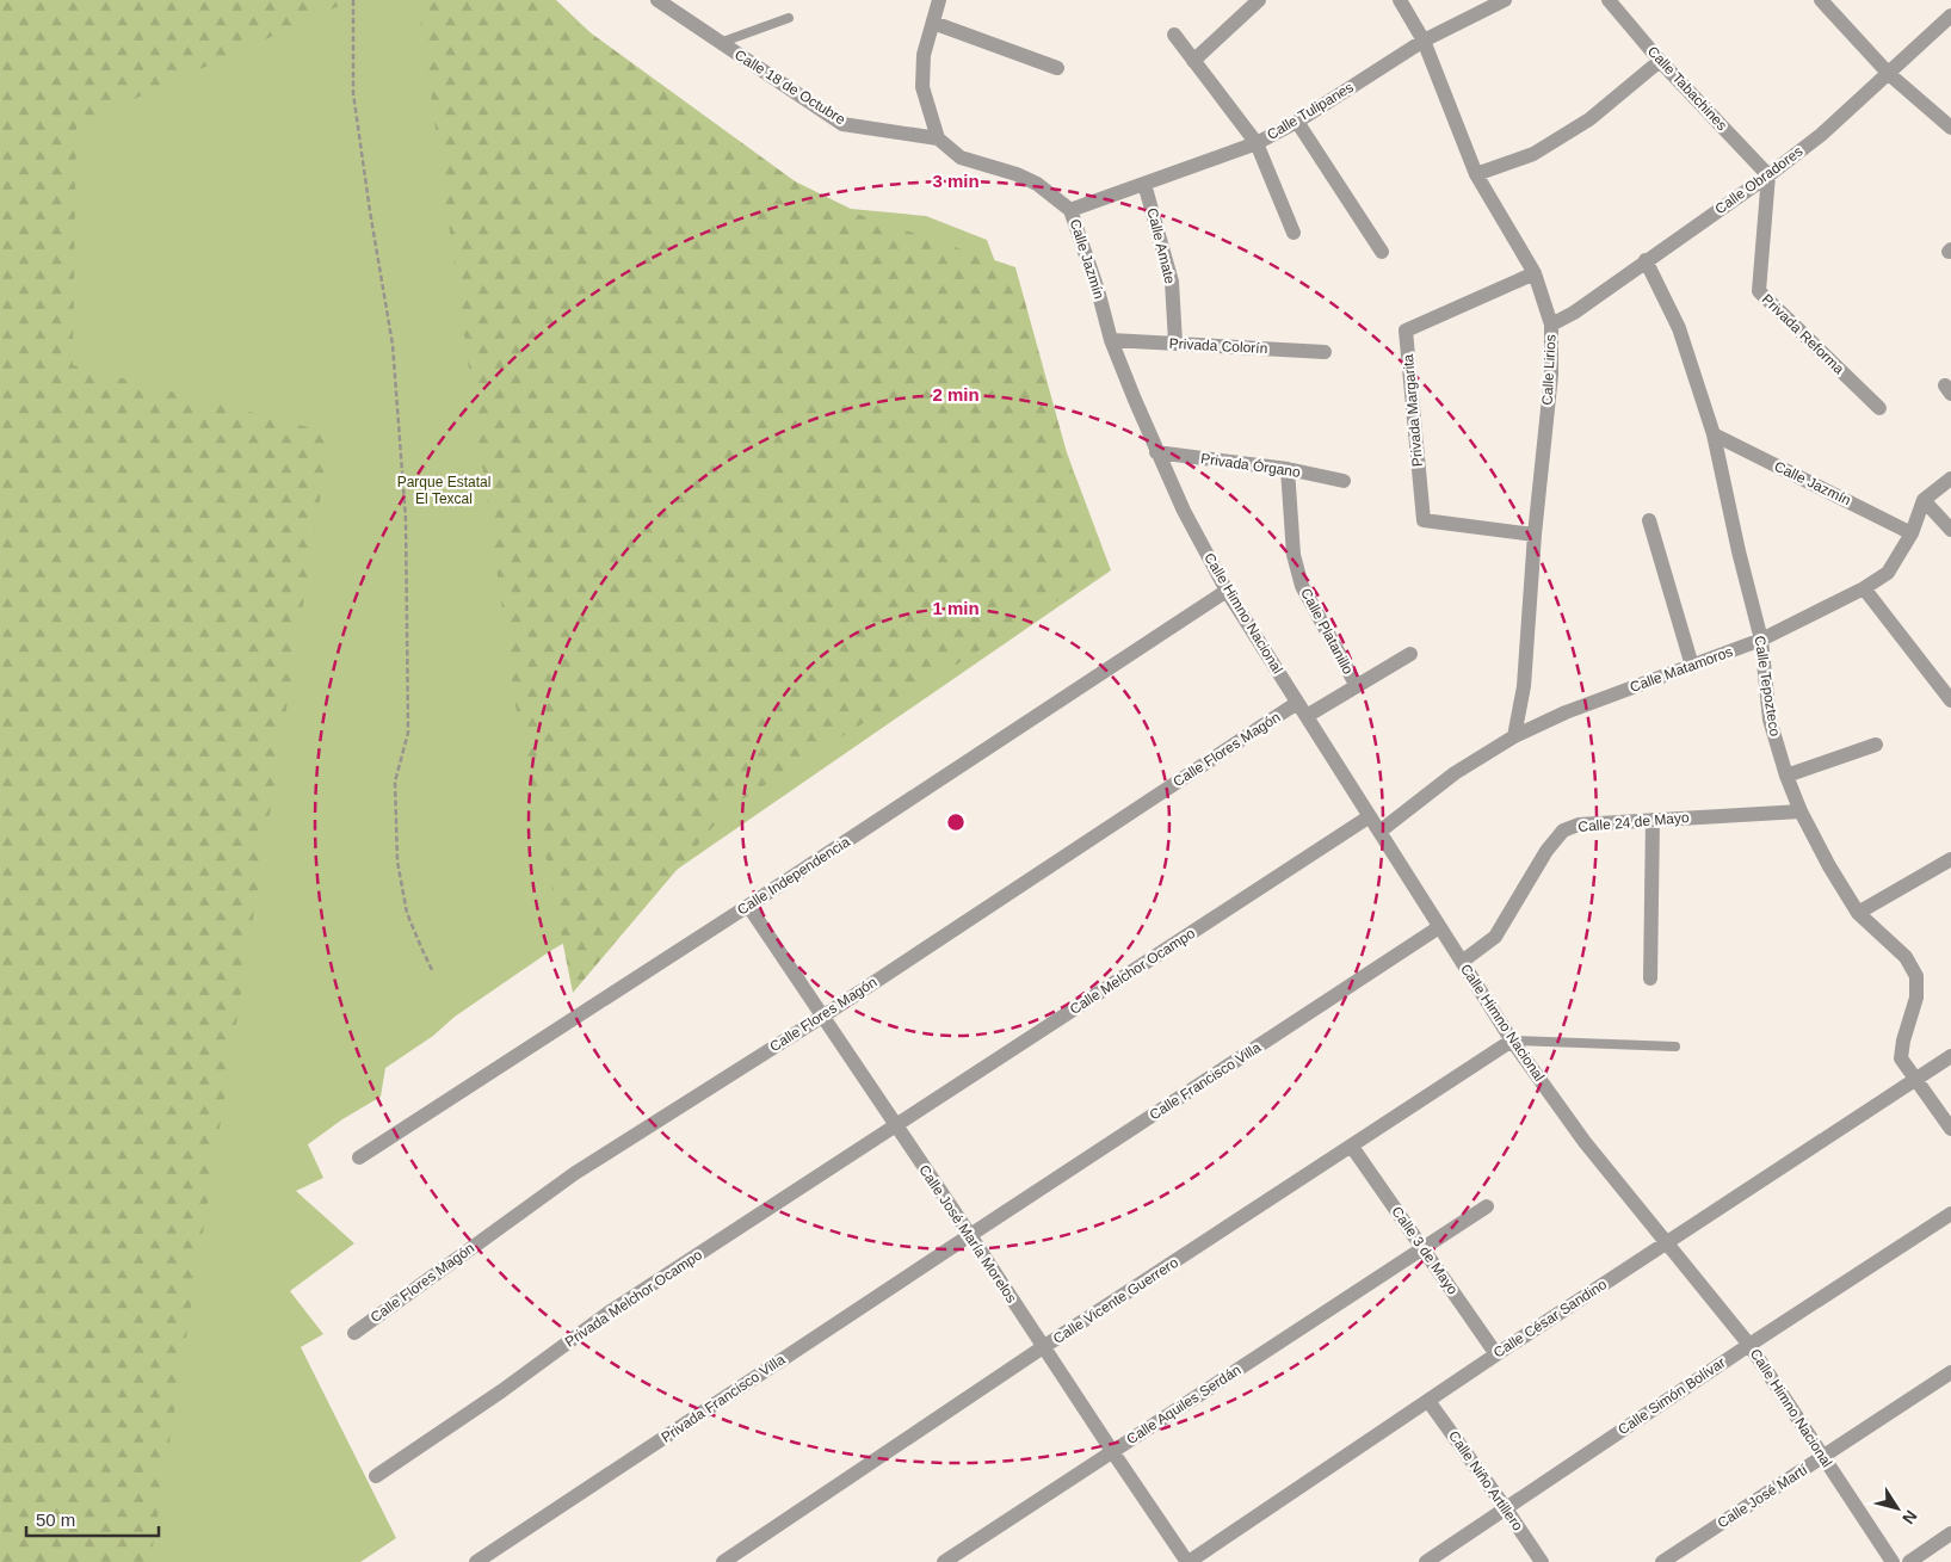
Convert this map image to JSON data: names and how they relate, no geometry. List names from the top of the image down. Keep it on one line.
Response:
{"streets":{"street":["Calle 18 de Octubre","Calle Tabachines","Calle Tulipanes","Calle Obradores","Calle Amate","Calle Jazmín","Privada Reforma","Privada Colorín","Calle Lirios","Privada Margarita","Privada Órgano","Calle Himno Nacional","Calle Platanillo","Calle Matamoros","Calle Tepozteco","Calle Flores Magón","Calle 24 de Mayo","Calle Independencia","Calle Melchor Ocampo","Calle Francisco Villa","Calle José María Morelos","Calle 3 de Mayo","Privada Melchor Ocampo","Calle Vicente Guerrero","Calle César Sandino","Calle Simón Bolívar","Privada Francisco Villa","Calle Aquiles Serdán","Calle Niño Artillero","Calle José Martí"]},"crossings":[["Calle 18 de Octubre","Calle Jazmín"],["Calle Tabachines","Calle Obradores"],["Calle Tabachines","Privada Reforma"],["Calle Tulipanes","Calle Amate"],["Calle Tulipanes","Calle Jazmín"],["Calle Tulipanes","Calle Lirios"],["Calle Obradores","Privada Reforma"],["Calle Obradores","Calle Lirios"],["Calle Obradores","Calle Tepozteco"],["Calle Amate","Privada Colorín"],["Calle Jazmín","Privada Colorín"],["Calle Jazmín","Privada Órgano"],["Calle Jazmín","Calle Himno Nacional"],["Calle Jazmín","Calle Matamoros"],["Calle Jazmín","Calle Tepozteco"],["Calle Lirios","Privada Margarita"],["Calle Lirios","Calle Matamoros"],["Privada Órgano","Calle Himno Nacional"],["Privada Órgano","Calle Platanillo"],["Calle Himno Nacional","Calle Matamoros"],["Calle Himno Nacional","Calle Flores Magón"],["Calle Himno Nacional","Calle 24 de Mayo"],["Calle Himno Nacional","Calle Independencia"],["Calle Himno Nacional","Calle Melchor Ocampo"],["Calle Himno Nacional","Calle Francisco Villa"],["Calle Himno Nacional","Calle Vicente Guerrero"],["Calle Himno Nacional","Calle César Sandino"],["Calle Himno Nacional","Calle Simón Bolívar"],["Calle Himno Nacional","Calle José Martí"],["Calle Matamoros","Calle Tepozteco"],["Calle Tepozteco","Calle 24 de Mayo"],["Calle Tepozteco","Calle César Sandino"],["Calle Flores Magón","Calle José María Morelos"],["Calle Independencia","Calle José María Morelos"],["Calle Melchor Ocampo","Calle José María Morelos"],["Calle Melchor Ocampo","Privada Melchor Ocampo"],["Calle Francisco Villa","Calle José María Morelos"],["Calle Francisco Villa","Privada Francisco Villa"],["Calle José María Morelos","Privada Melchor Ocampo"],["Calle José María Morelos","Calle Vicente Guerrero"],["Calle José María Morelos","Calle César Sandino"],["Calle José María Morelos","Privada Francisco Villa"],["Calle José María Morelos","Calle Aquiles Serdán"],["Calle 3 de Mayo","Calle Vicente Guerrero"],["Calle 3 de Mayo","Calle César Sandino"],["Calle 3 de Mayo","Calle Aquiles Serdán"],["Calle César Sandino","Calle Niño Artillero"],["Calle Simón Bolívar","Calle Niño Artillero"]],"parks":["Parque Estatal El Texcal"],"scale_bar":"50 m","north":"bottom right","rings":["3 min","2 min","1 min"]}
